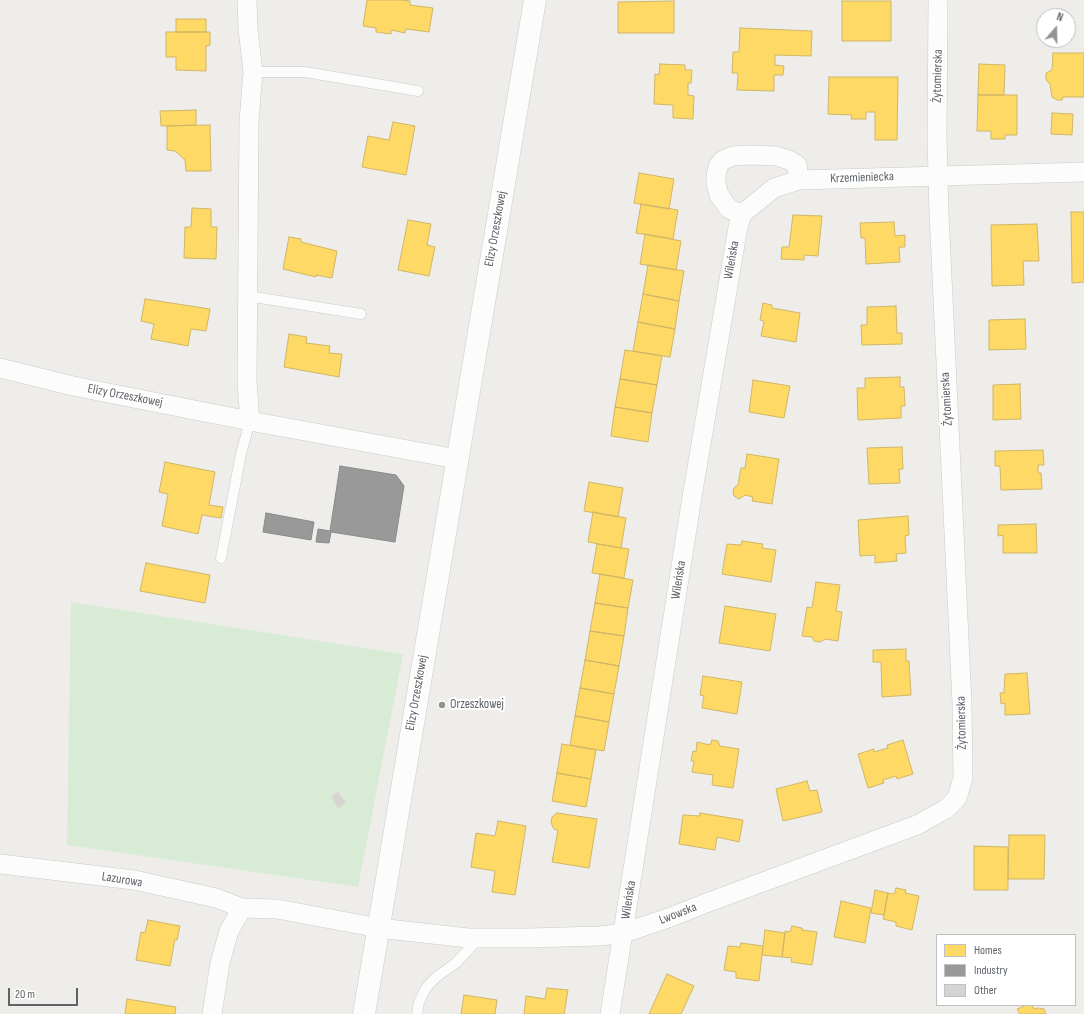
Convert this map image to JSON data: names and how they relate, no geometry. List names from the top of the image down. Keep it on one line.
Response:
{"streets":{"street":["Żytomierska","Krzemieniecka","Elizy Orzeszkowej","Wileńska","Lazurowa","Lwowska"]},"crossings":[["Żytomierska","Krzemieniecka"],["Żytomierska","Lwowska"],["Elizy Orzeszkowej","Lwowska"],["Wileńska","Lwowska"]],"places":["Orzeszkowej"],"legend":["Homes","Industry","Other"],"scale_bar":"20 m","north":"top"}
